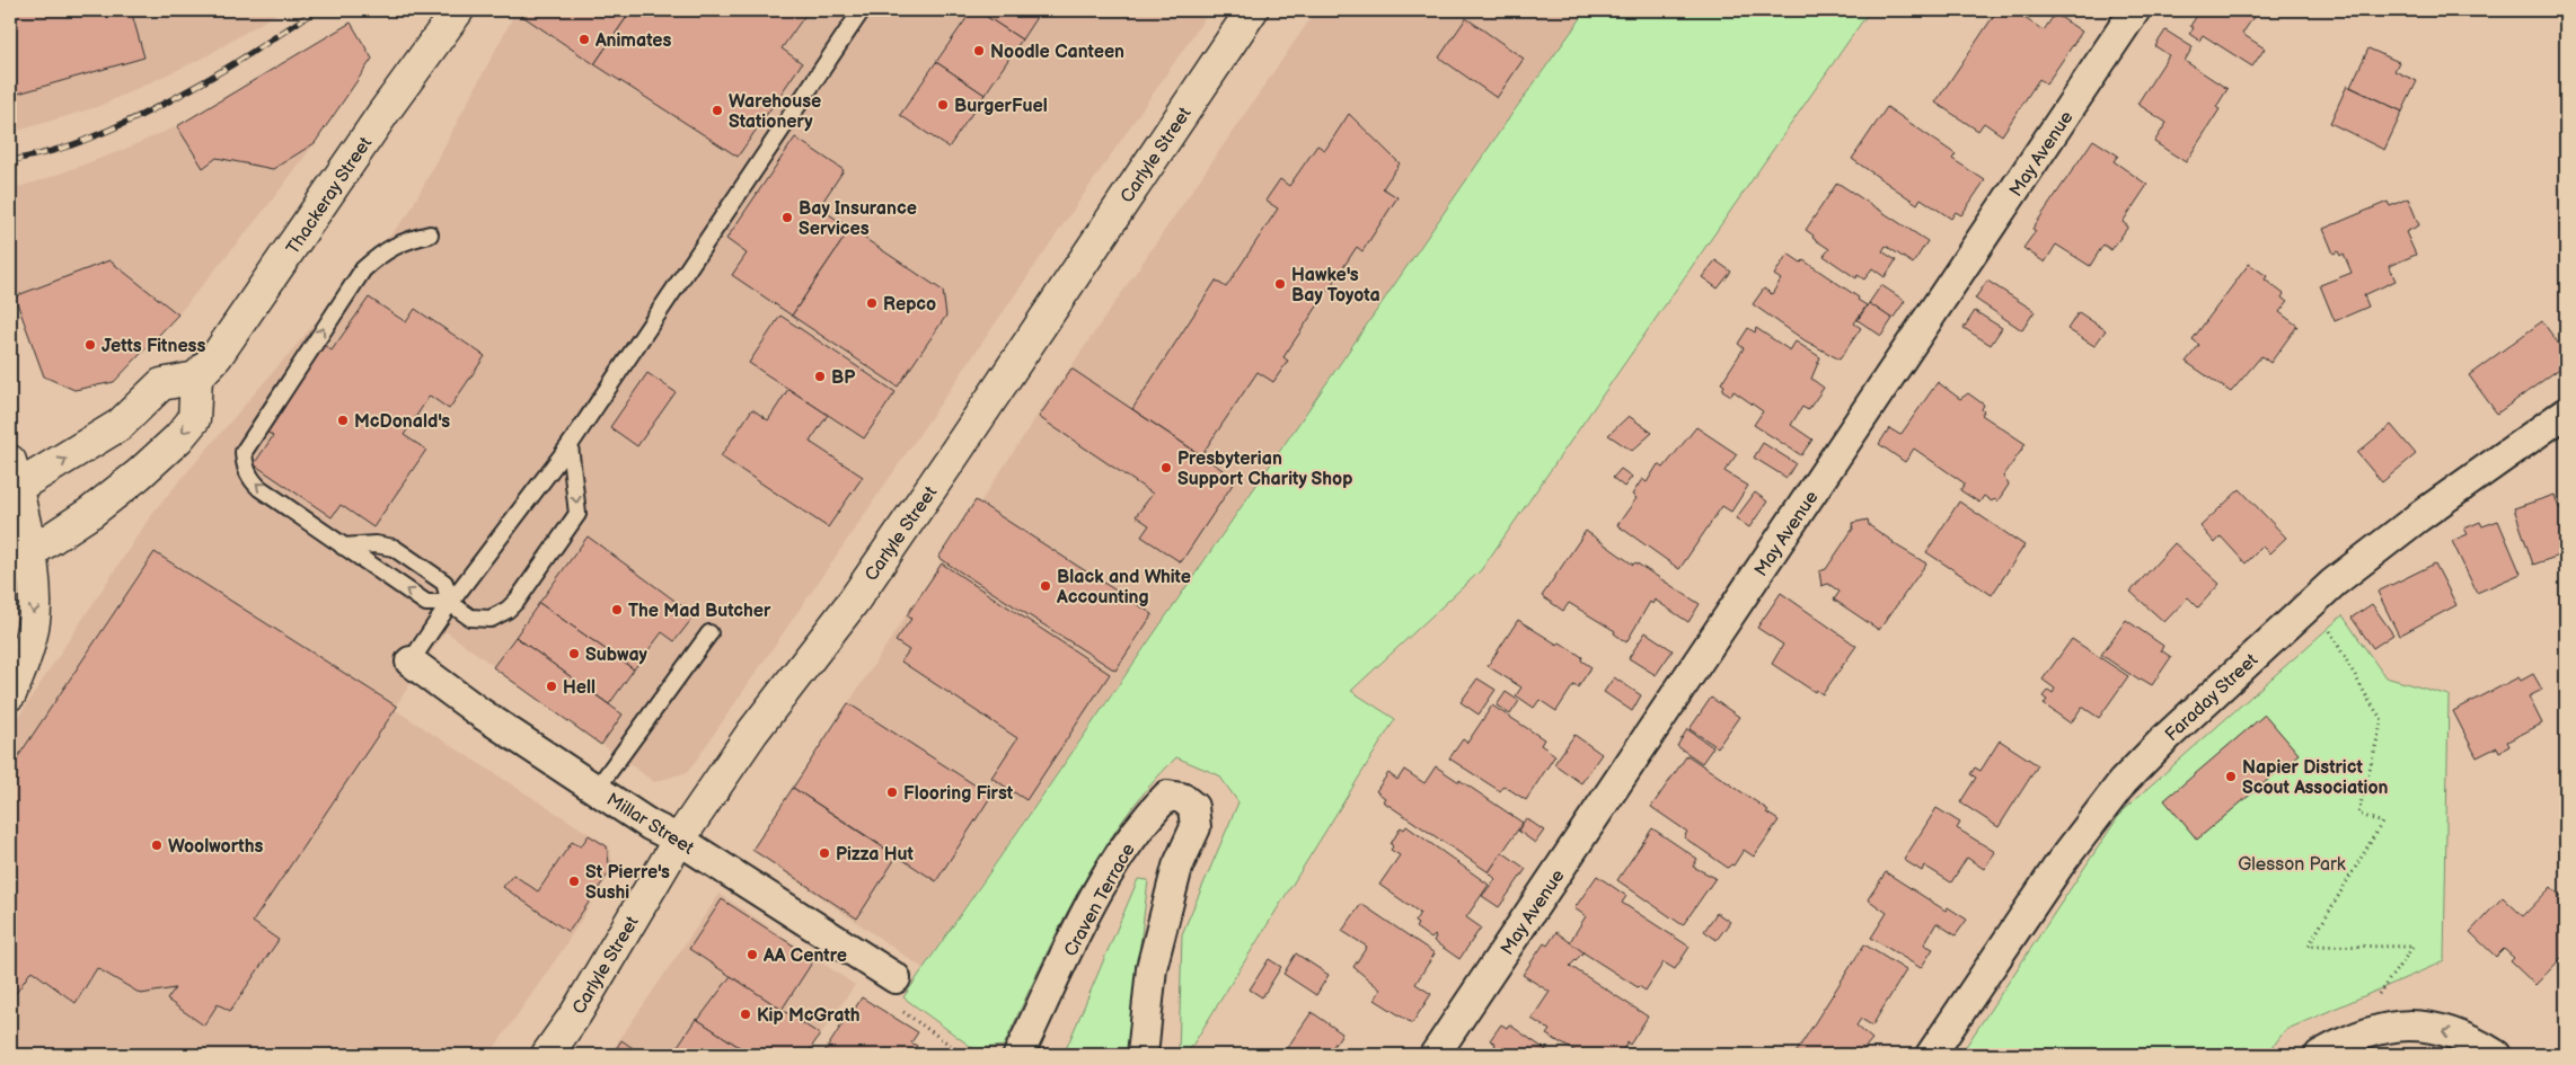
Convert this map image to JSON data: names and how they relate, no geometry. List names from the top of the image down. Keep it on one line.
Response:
{"streets":{"main road":["Carlyle Street","Thackeray Street"],"street":["May Avenue","Faraday Street","Millar Street","Craven Terrace"]},"crossings":[["Carlyle Street","Millar Street"]],"parks":["Glesson Park"],"places":["Animates","Noodle Canteen","BurgerFuel","Warehouse Stationery","Bay Insurance Services","Hawke's Bay Toyota","Repco","Jetts Fitness","BP","McDonald's","Presbyterian Support Charity Shop","Black and White Accounting","The Mad Butcher","Subway","Hell","Napier District Scout Association","Flooring First","Woolworths","Pizza Hut","St Pierre's Sushi","AA Centre","Kip McGrath"]}
